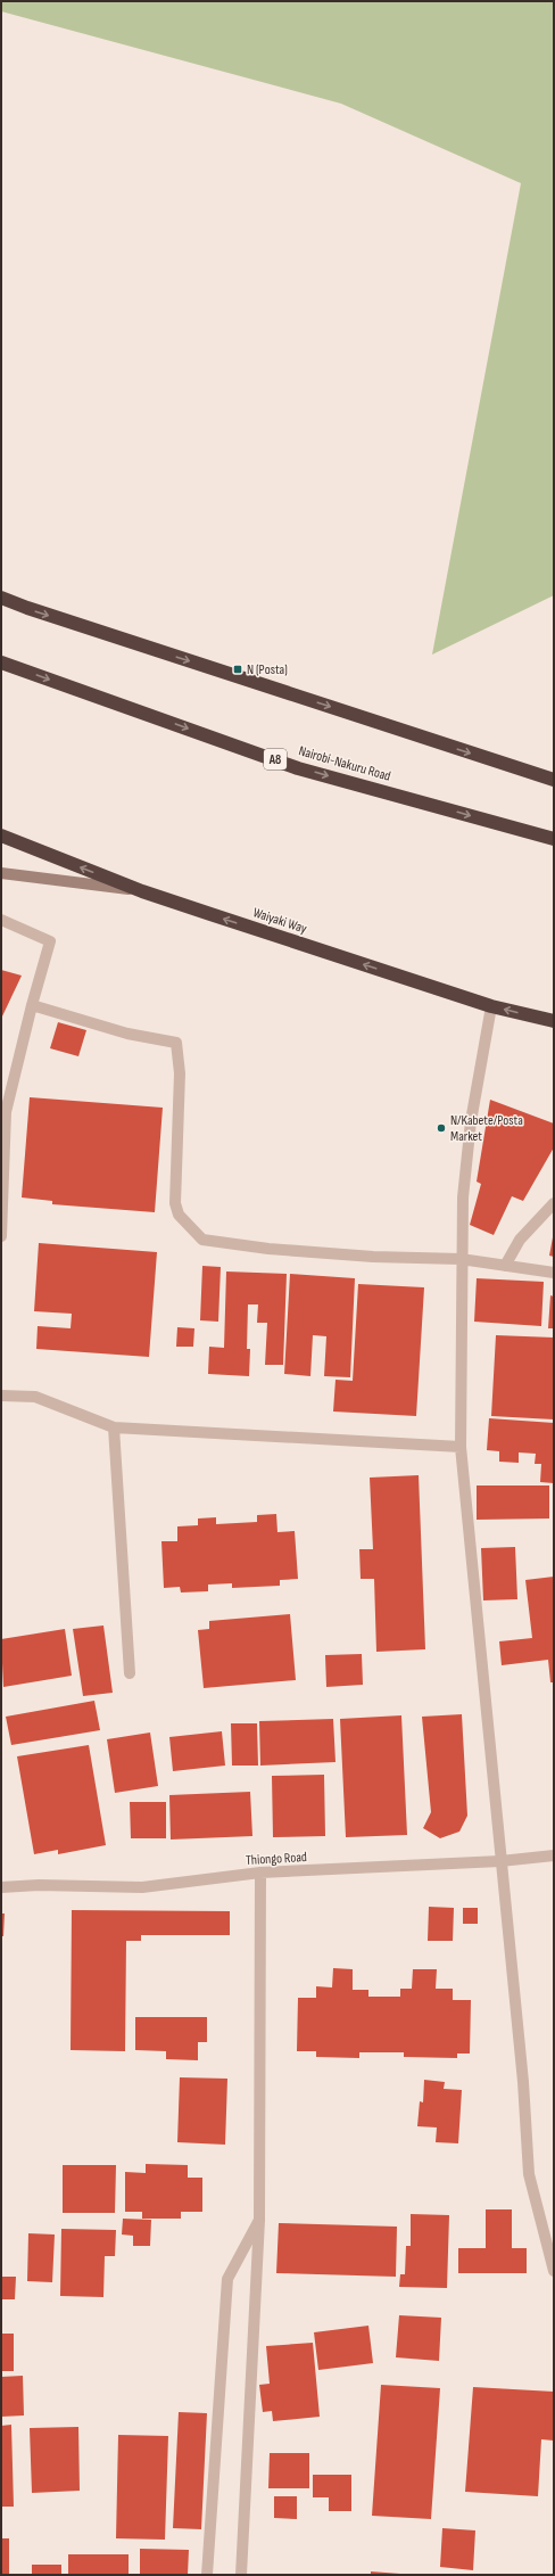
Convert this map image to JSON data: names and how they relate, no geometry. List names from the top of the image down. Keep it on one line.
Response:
{"streets":{"highway":["A8","Nairobi-Nakuru Road","Waiyaki Way"],"street":["Thiongo Road"]},"one_way":["Waiyaki Way"],"places":{"transit":["N (Posta)"],"other":["N/Kabete/Posta Market"]}}
